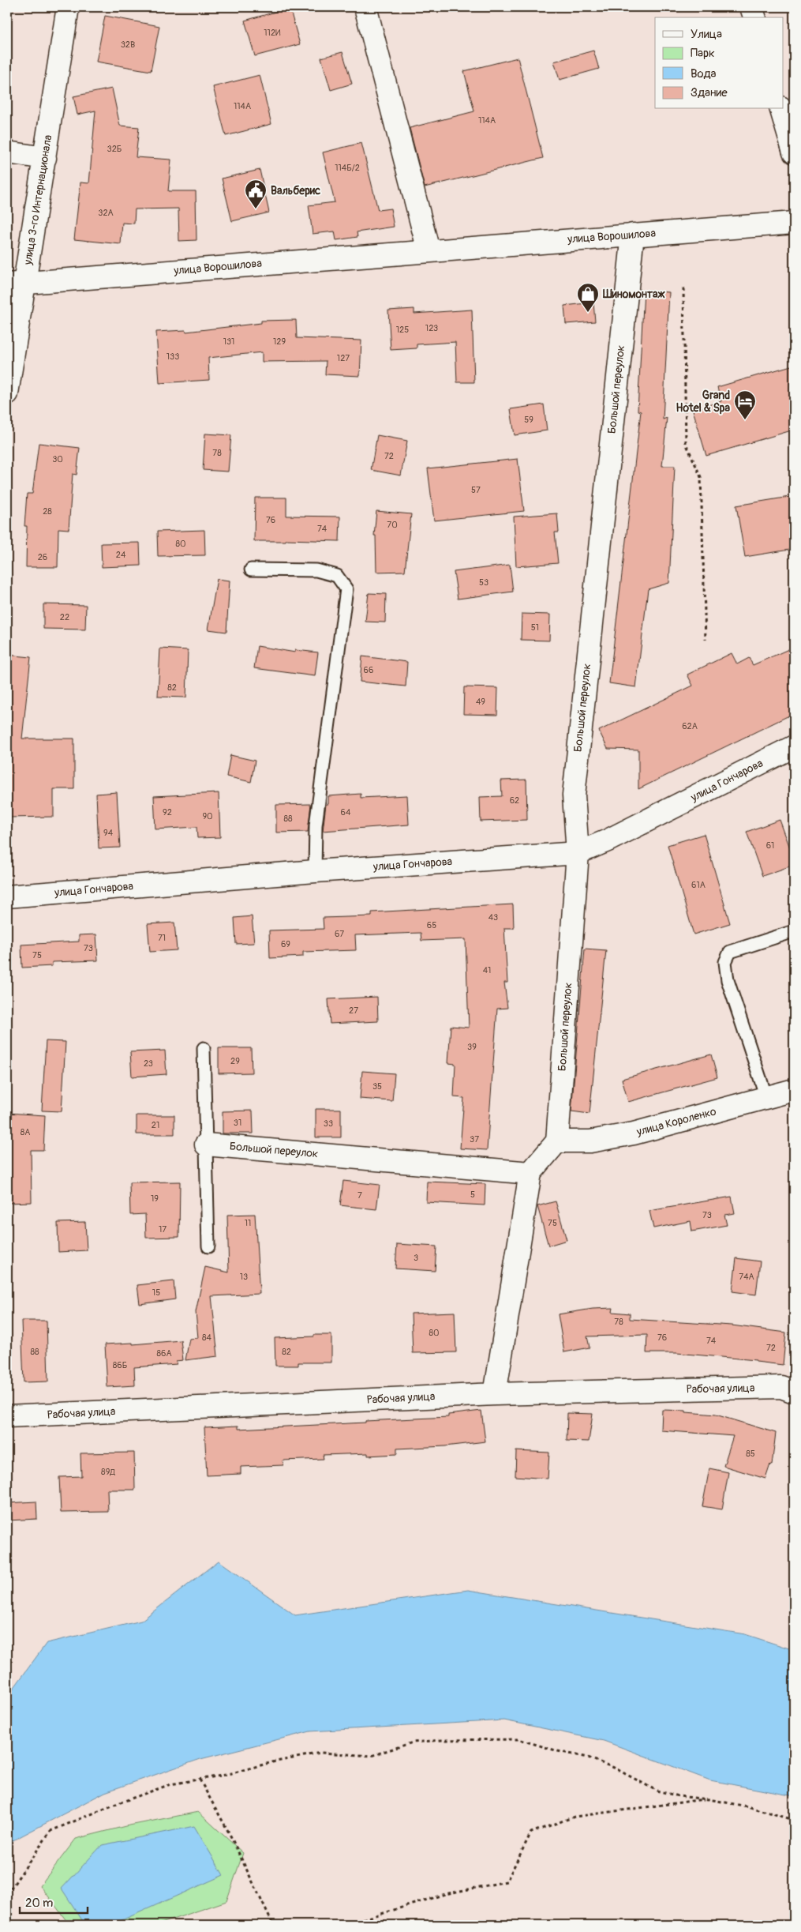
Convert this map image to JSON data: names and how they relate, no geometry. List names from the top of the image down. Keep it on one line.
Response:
{"streets":{"street":["улица 3-го Интернационала","улица Ворошилова","Большой переулок","улица Гончарова","улица Короленко","Рабочая улица"]},"crossings":[["улица 3-го Интернационала","улица Ворошилова"],["улица Ворошилова","Большой переулок"],["Большой переулок","улица Гончарова"],["Большой переулок","улица Короленко"]],"places":{"public building":["Вальберис"],"shop":["Шиномонтаж"],"hotel":["Grand Hotel & Spa"]},"house_numbers":["112И","32В","114А","114А","32Б","114Б/2","32А","123","125","131","129","133","127","59","78","72","30","57","28","76","70","74","80","24","26","53","22","51","66","82","49","62А","62","92","64","90","88","94","61","61А","43","65","67","71","69","73","75","41","27","39","29","23","35","31","33","21","8А","37","5","7","19","73","11","75","17","3","13","74А","15","78","80","84","76","74","72","88","82","86А","86Б","85","89Д"],"legend":["Улица","Парк","Вода","Здание"],"scale_bar":"20 m"}
